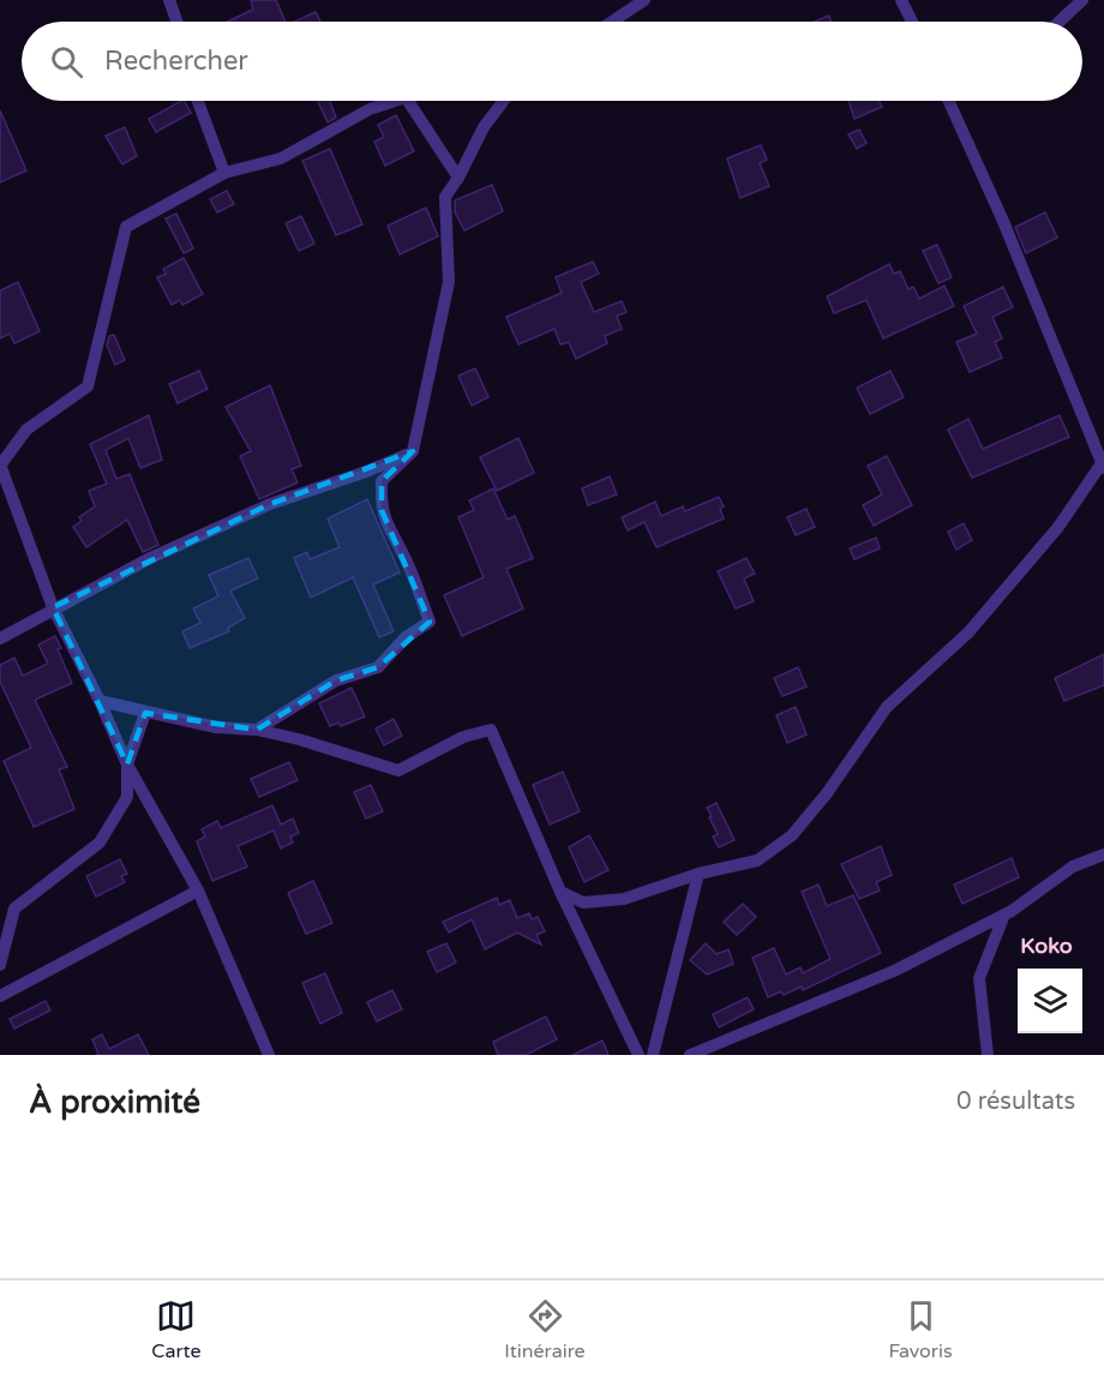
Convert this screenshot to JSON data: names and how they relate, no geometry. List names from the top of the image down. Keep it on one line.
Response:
{"districts":["Koko"],"page":{"search":"Rechercher","heading":["À proximité","0 résultats"],"nav":["Carte","Itinéraire","Favoris"]}}
